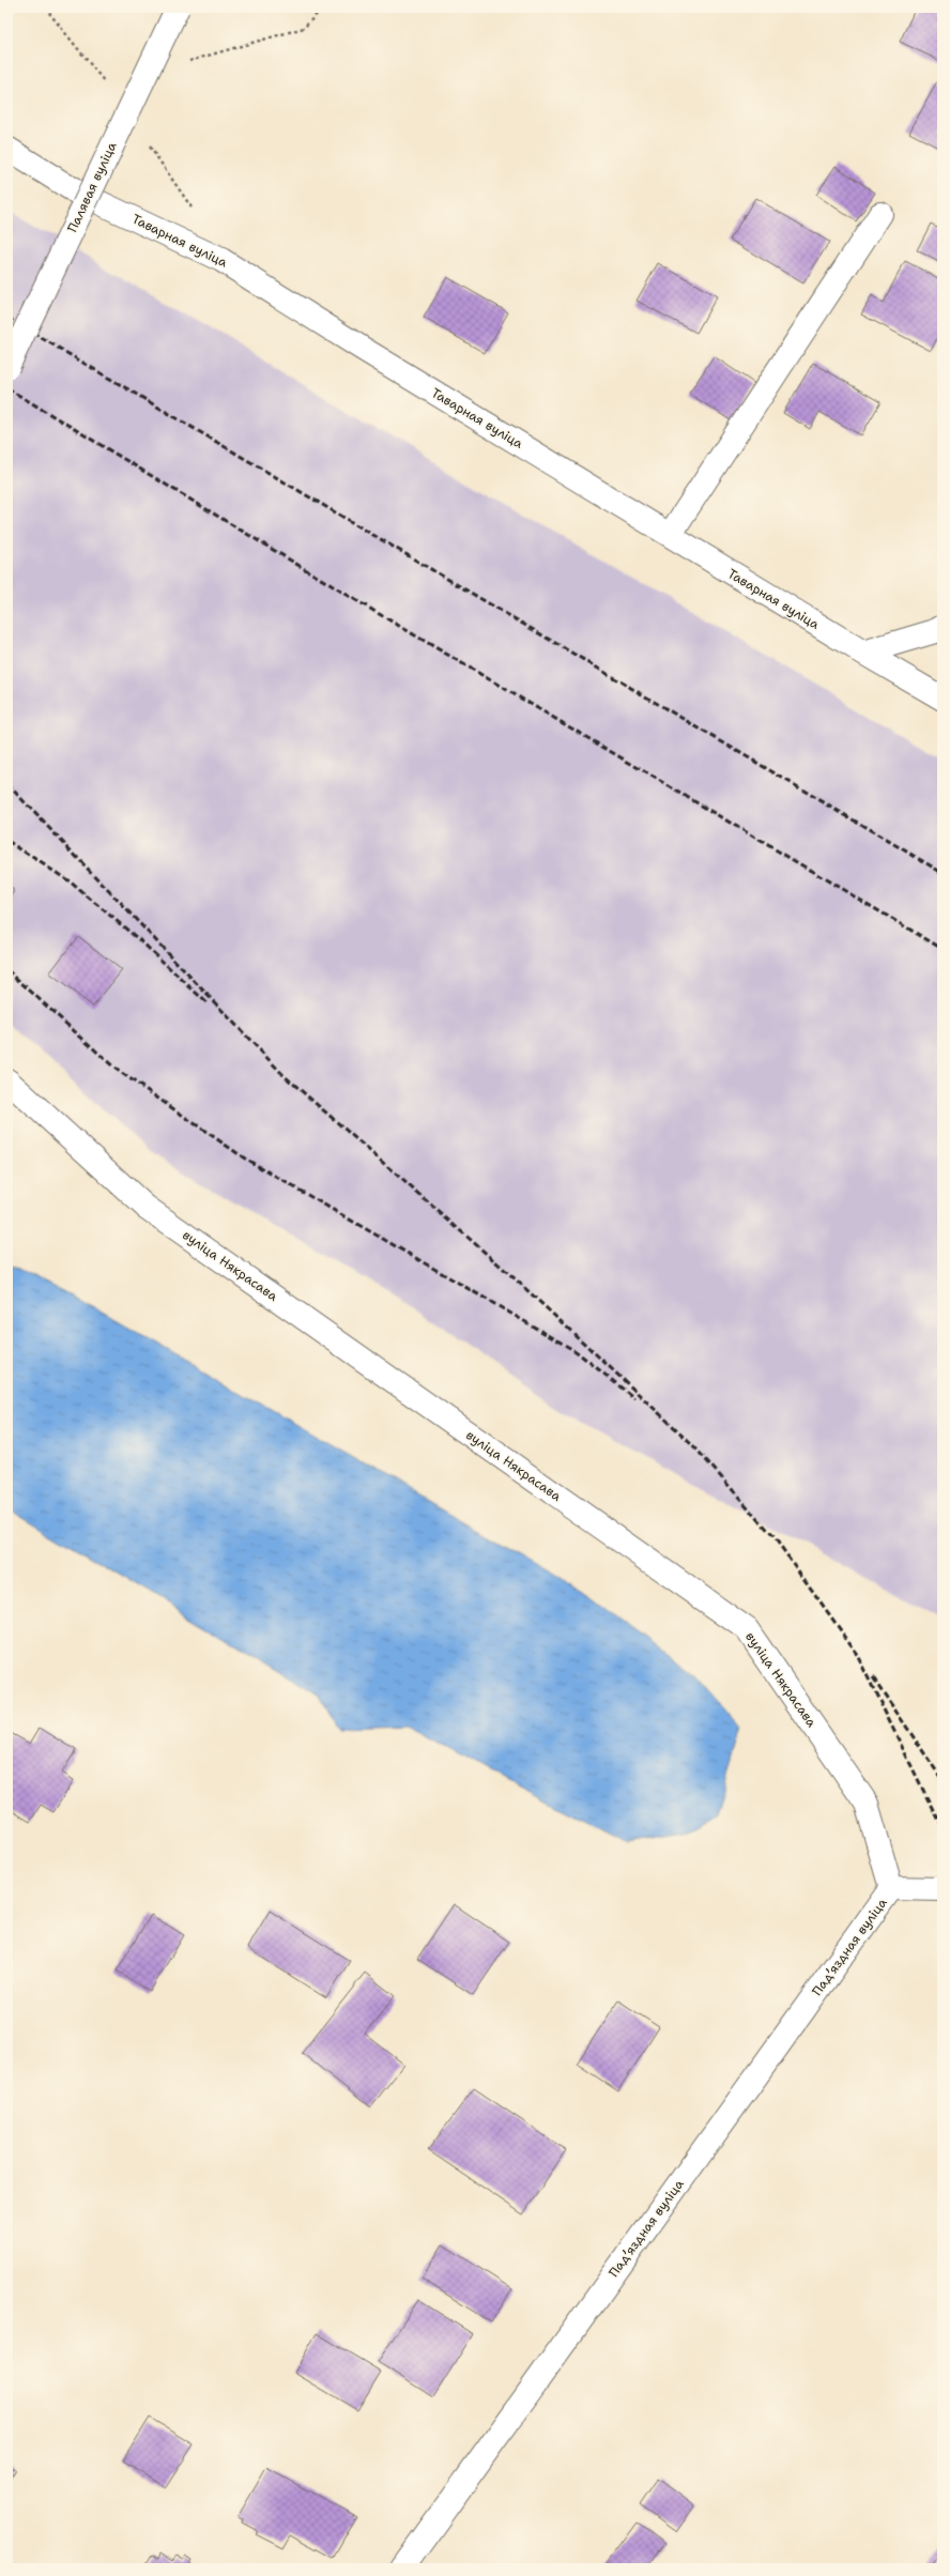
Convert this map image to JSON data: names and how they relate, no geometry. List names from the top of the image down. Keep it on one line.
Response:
{"streets":{"street":["Палявая вуліца","Таварная вуліца","вуліца Някрасава","Падʼяздная вуліца"]},"crossings":[["вуліца Някрасава","Падʼяздная вуліца"]]}
